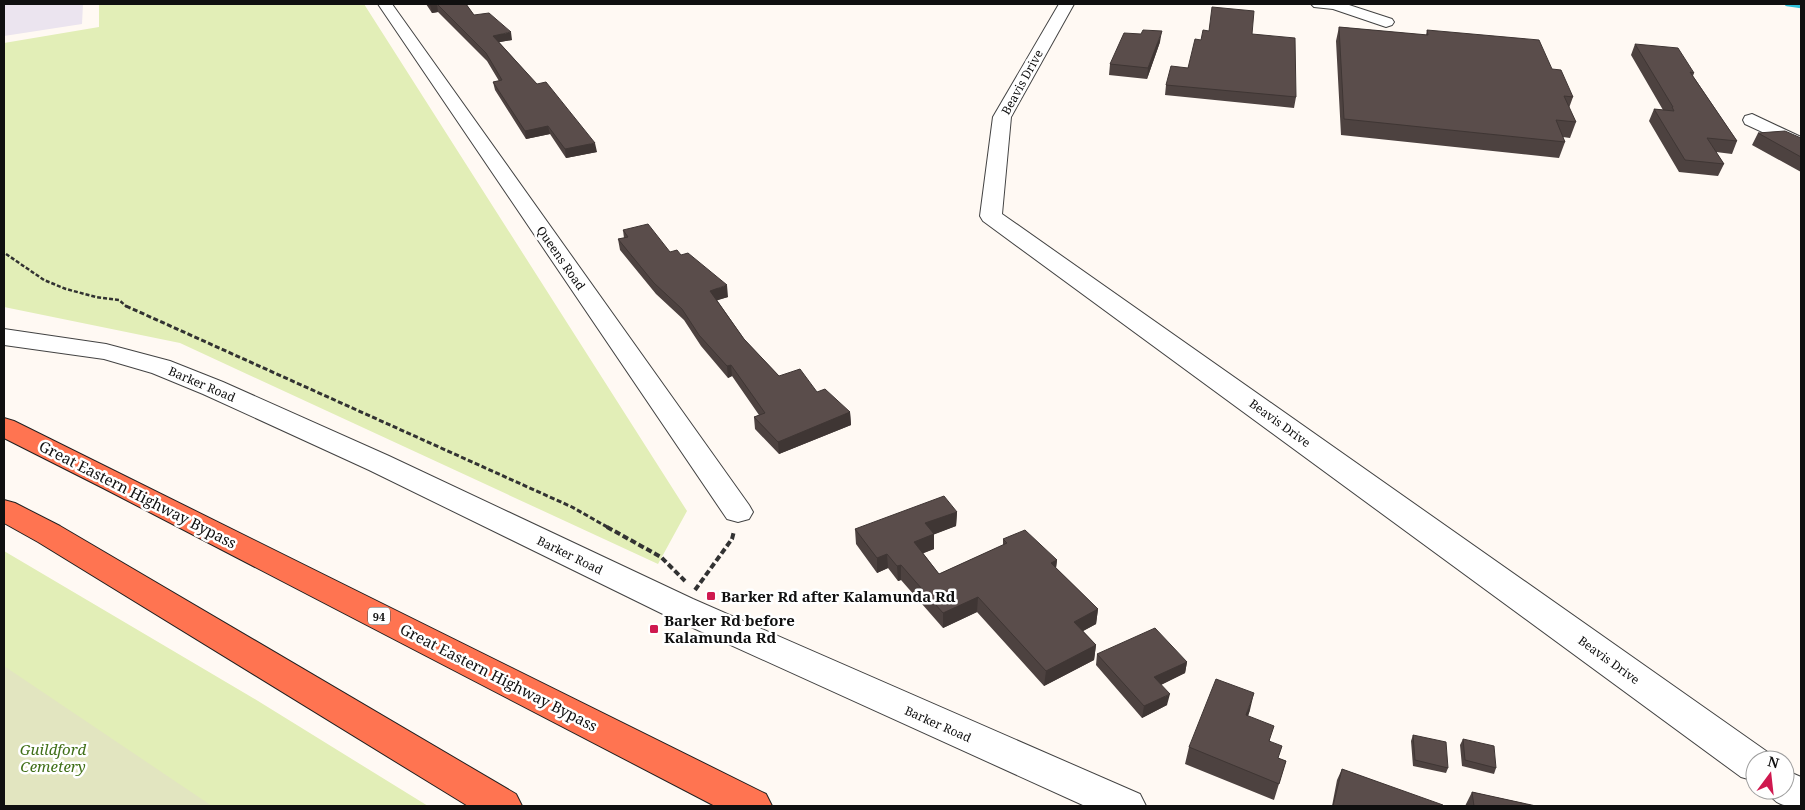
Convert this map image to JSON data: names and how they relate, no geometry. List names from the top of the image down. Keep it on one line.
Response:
{"streets":{"highway":["Great Eastern Highway Bypass","94"],"street":["Beavis Drive","Queens Road","Barker Road"]},"parks":["Guildford Cemetery"],"places":{"transit":["Barker Rd after Kalamunda Rd","Barker Rd before Kalamunda Rd"]},"north":"top"}
